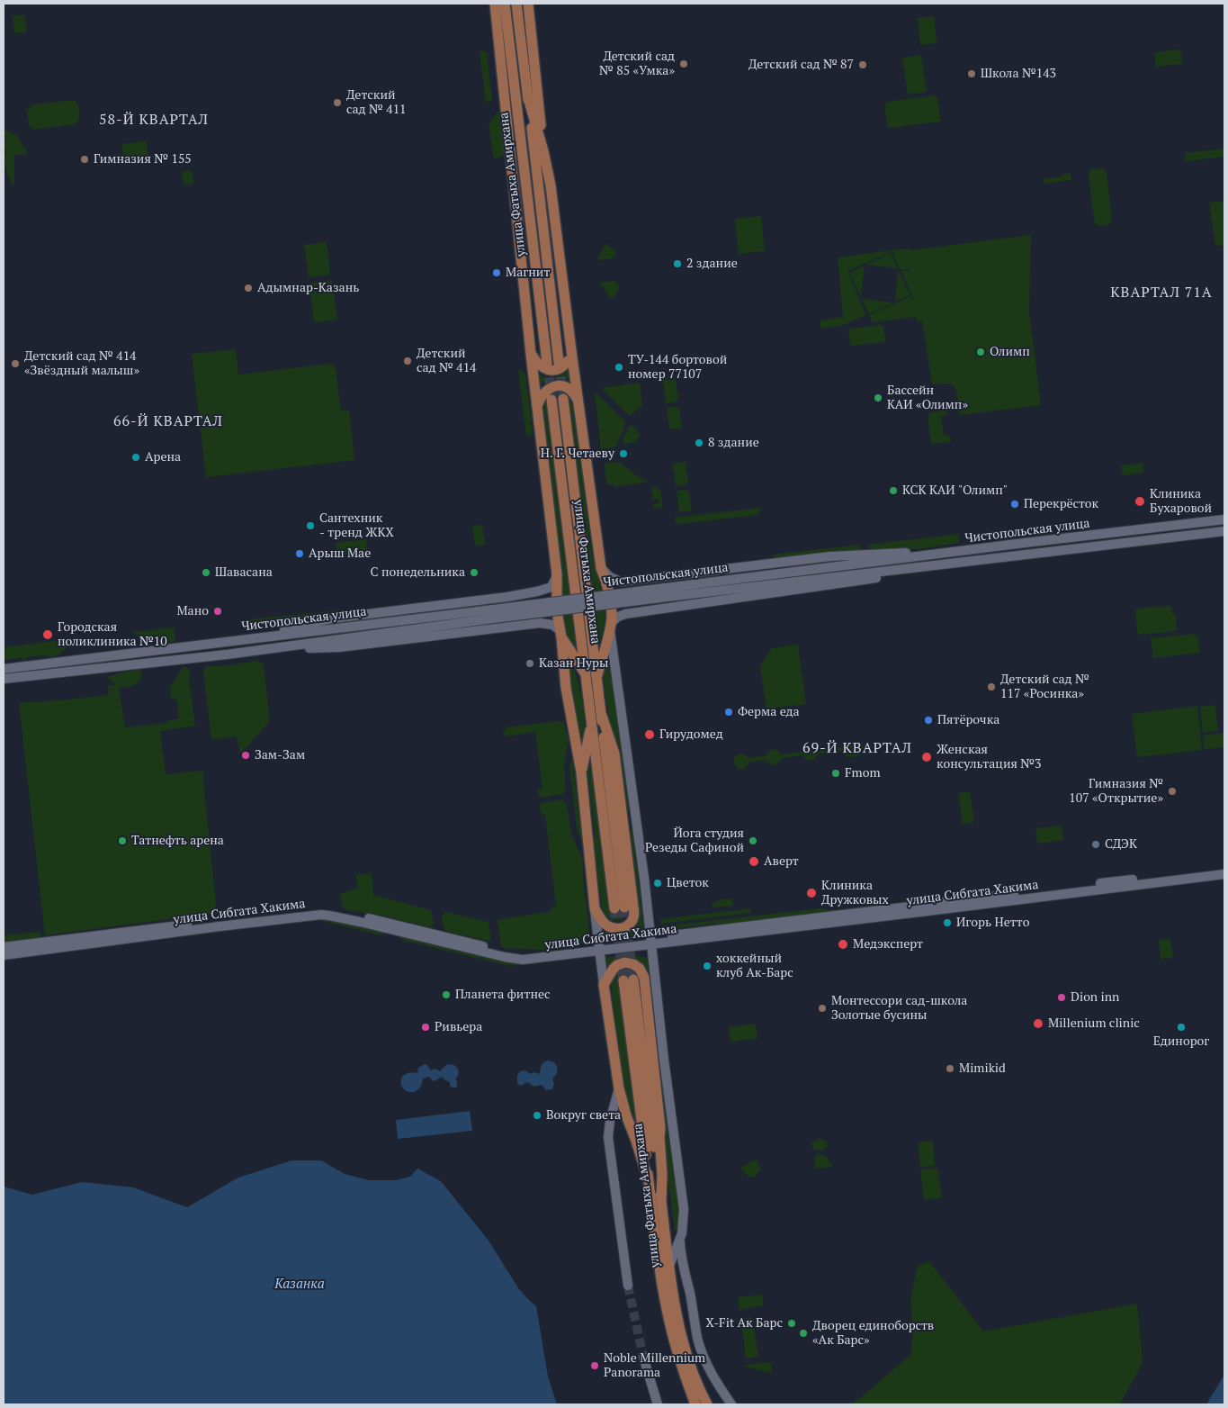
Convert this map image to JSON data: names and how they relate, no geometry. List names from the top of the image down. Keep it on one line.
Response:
{"streets":{"main road":["улица Фатыха Амирхана","Чистопольская улица","улица Сибгата Хакима"]},"districts":["58-Й КВАРТАЛ","КВАРТАЛ 71А","66-Й КВАРТАЛ","69-Й КВАРТАЛ"],"water":["Казанка"],"places":["Детский сад № 85 «Умка»","Детский сад № 87","Школа №143","Детский сад № 411","Гимназия № 155","2 здание","Магнит","Адымнар-Казань","Олимп","Детский сад № 414","Детский сад № 414 «Звёздный малыш»","ТУ-144 бортовой номер 77107","Бассейн КАИ «Олимп»","8 здание","Н. Г. Четаеву","Арена","КСК КАИ \"Олимп\"","Клиника Бухаровой","Перекрёсток","Сантехник - тренд ЖКХ","Арыш Мае","Шавасана","С понедельника","Мано","Городская поликлиника №10","Казан Нуры","Детский сад № 117 «Росинка»","Ферма еда","Пятёрочка","Гирудомед","Зам-Зам","Женская консультация №3","Fmom","Гимназия № 107 «Открытие»","Татнефть арена","Йога студия Резеды Сафиной","СДЭК","Аверт","Цветок","Клиника Дружковых","Игорь Нетто","Медэксперт","хоккейный клуб Ак-Барс","Планета фитнес","Dion inn","Монтессори сад-школа Золотые бусины","Millenium clinic","Ривьера","Единорог","Mimikid","Вокруг света","X-Fit Ак Барс","Дворец единоборств «Ак Барс»","Noble Millennium Panorama"]}
